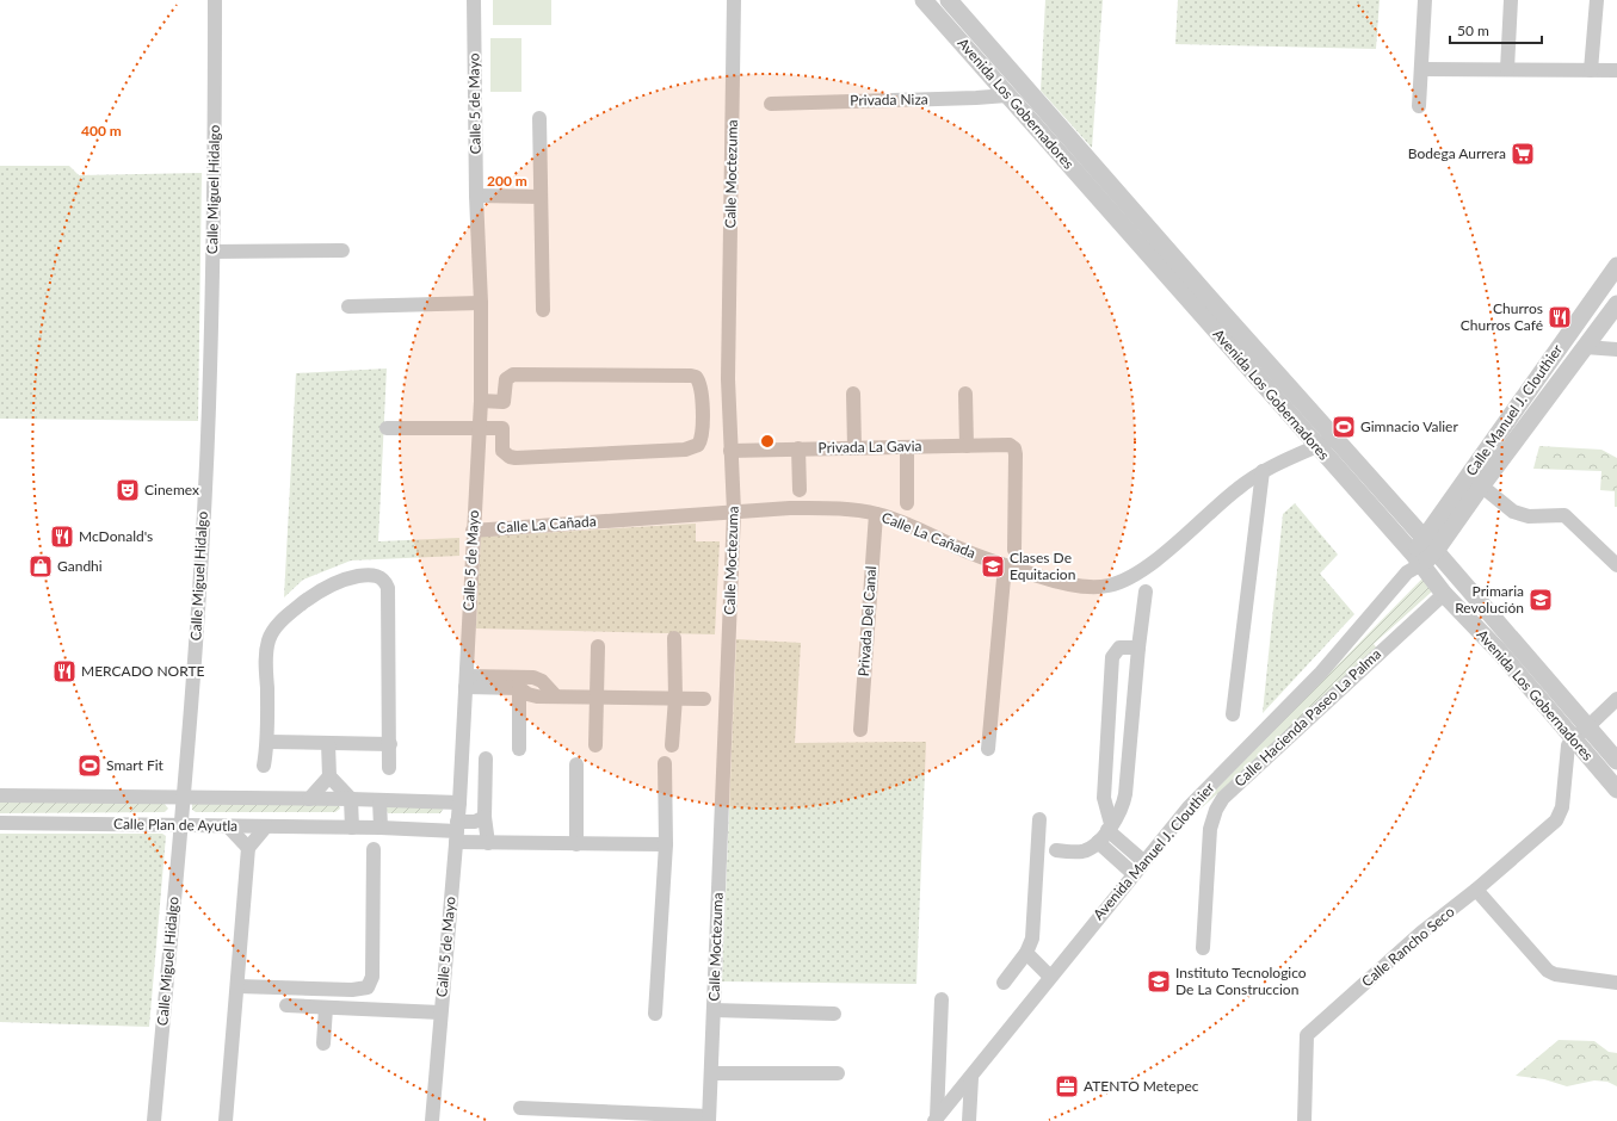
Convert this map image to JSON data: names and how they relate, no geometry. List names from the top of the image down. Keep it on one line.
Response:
{"streets":{"street":["Privada Niza","Calle 5 de Mayo","Avenida Los Gobernadores","Calle Moctezuma","Calle Miguel Hidalgo","Calle Manuel J. Clouthier","Privada La Gavia","Calle La Cañada","Privada Del Canal","Calle Hacienda Paseo La Palma","Calle Plan de Ayutla","Avenida Manuel J. Clouthier","Calle Rancho Seco"]},"crossings":[["Privada Niza","Avenida Los Gobernadores"],["Calle 5 de Mayo","Calle La Cañada"],["Calle 5 de Mayo","Calle Plan de Ayutla"],["Avenida Los Gobernadores","Calle Manuel J. Clouthier"],["Avenida Los Gobernadores","Calle La Cañada"],["Avenida Los Gobernadores","Calle Hacienda Paseo La Palma"],["Avenida Los Gobernadores","Avenida Manuel J. Clouthier"],["Avenida Los Gobernadores","Calle Rancho Seco"],["Calle Moctezuma","Privada La Gavia"],["Calle Moctezuma","Calle La Cañada"],["Calle Miguel Hidalgo","Calle Plan de Ayutla"],["Calle Manuel J. Clouthier","Avenida Manuel J. Clouthier"],["Calle La Cañada","Privada Del Canal"]],"places":{"supermarket":["Bodega Aurrera"],"restaurant":["Churros Churros Café","McDonald's","MERCADO NORTE"],"sports":["Gimnacio Valier","Smart Fit"],"theatre":["Cinemex"],"shop":["Gandhi"],"school or university":["Clases De Equitacion","Primaria Revolución","Instituto Tecnologico De La Construccion"],"office":["ATENTO Metepec"]},"scale_bar":"50 m","rings":["400 m","200 m"]}
